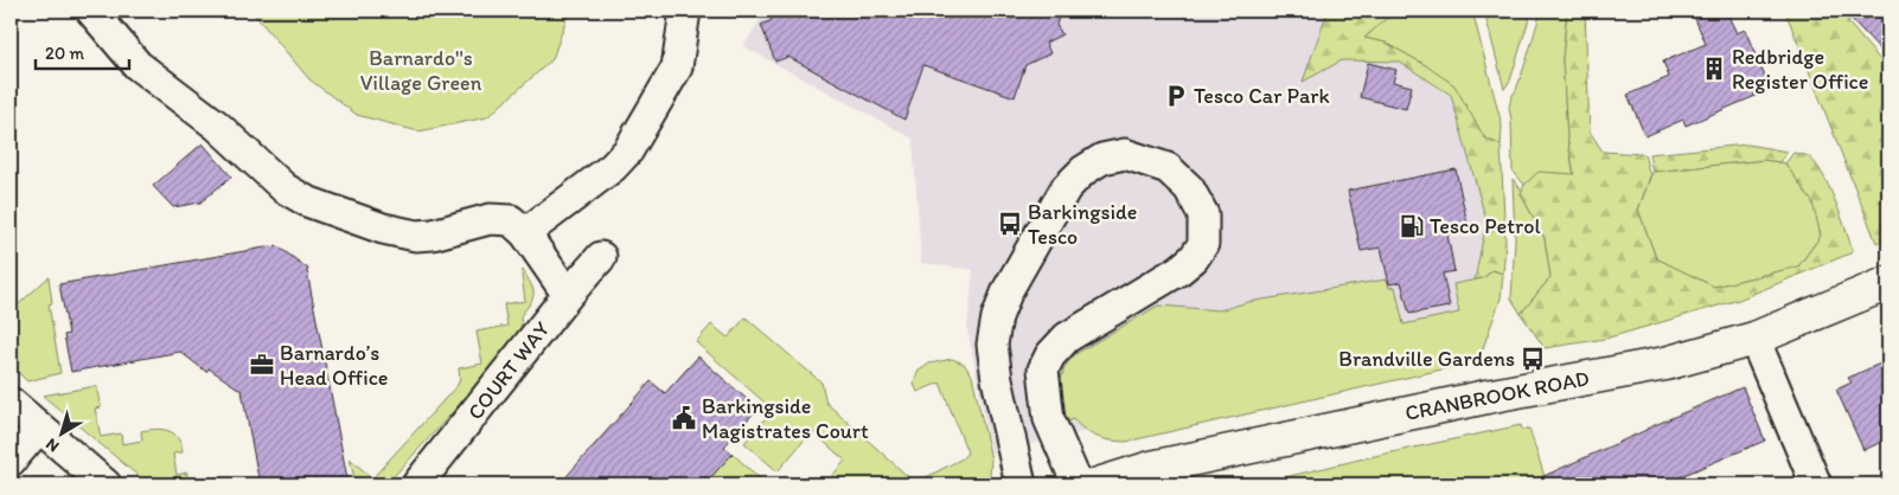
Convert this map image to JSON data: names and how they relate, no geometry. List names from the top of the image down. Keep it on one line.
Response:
{"streets":{"main road":["CRANBROOK ROAD"],"street":["COURT WAY"]},"parks":["Barnardo''s Village Green"],"places":{"building":["Redbridge Register Office"],"parking":["Tesco Car Park"],"bus stop":["Barkingside Tesco","Brandville Gardens"],"fuel station":["Tesco Petrol"],"office":["Barnardo’s Head Office"],"public building":["Barkingside Magistrates Court"]},"scale_bar":"20 m","north":"bottom left"}
